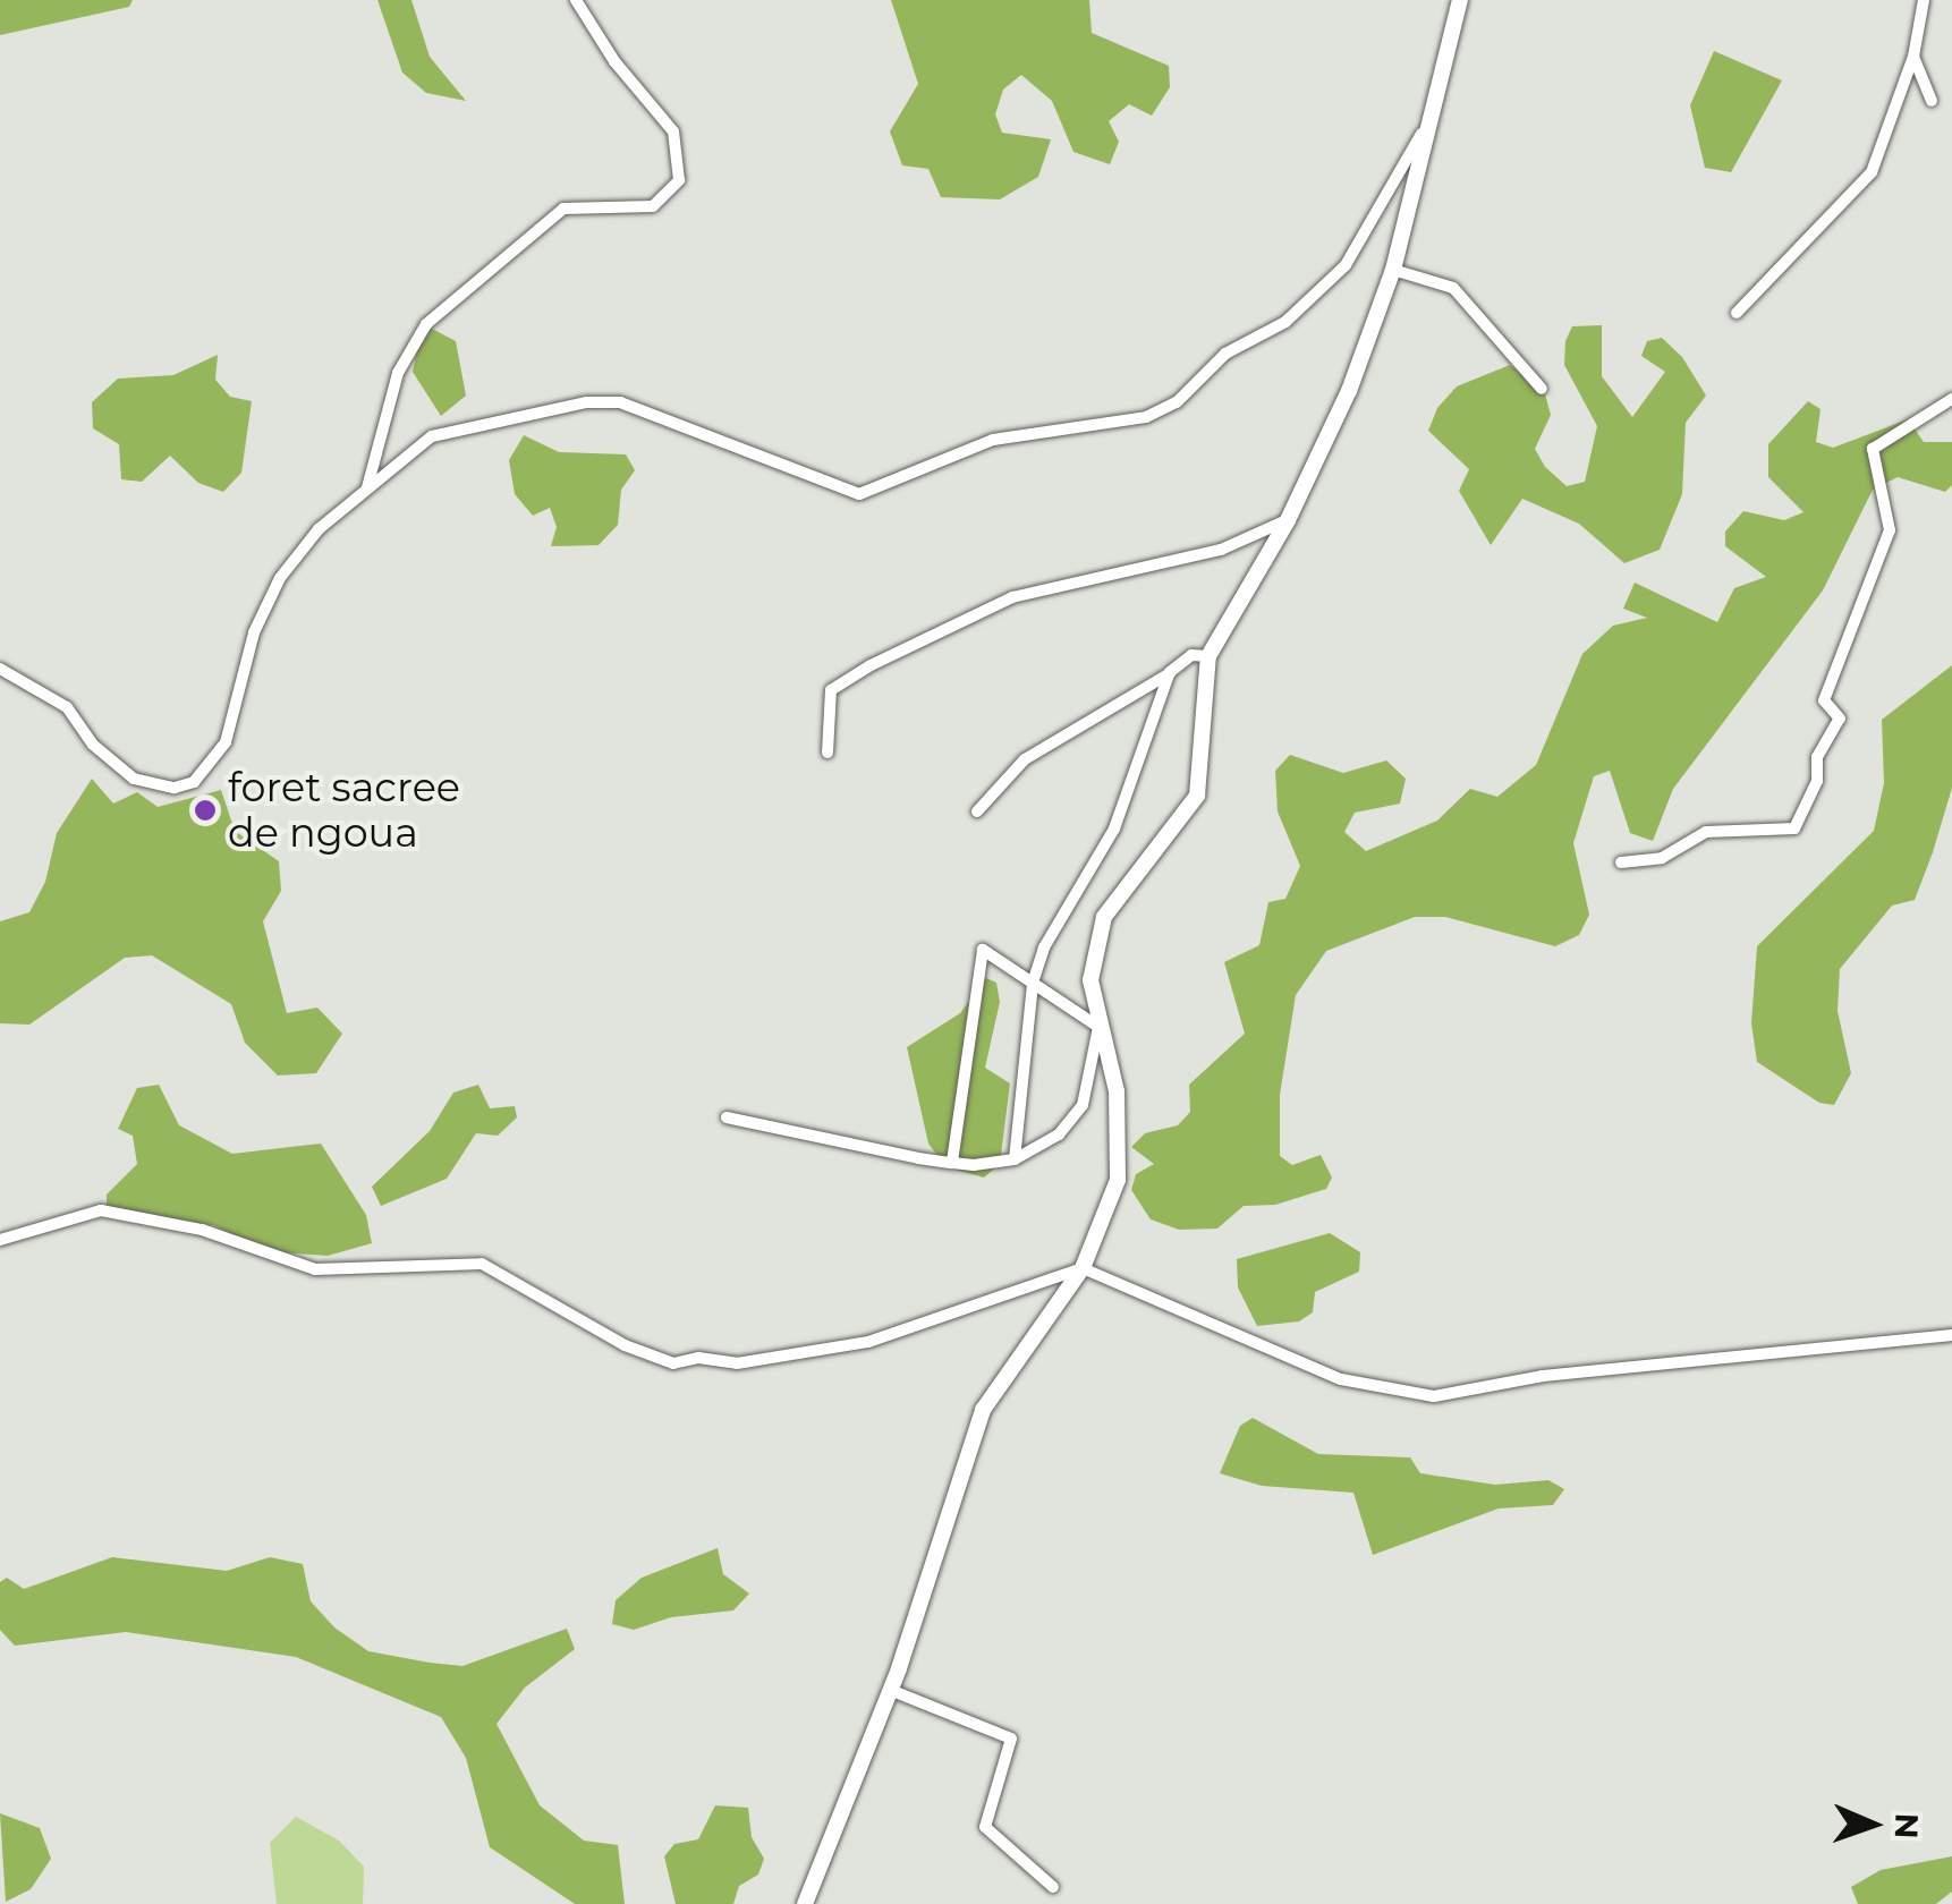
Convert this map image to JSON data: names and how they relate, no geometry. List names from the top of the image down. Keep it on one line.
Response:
{"places":["foret sacree de ngoua"],"north":"right"}
